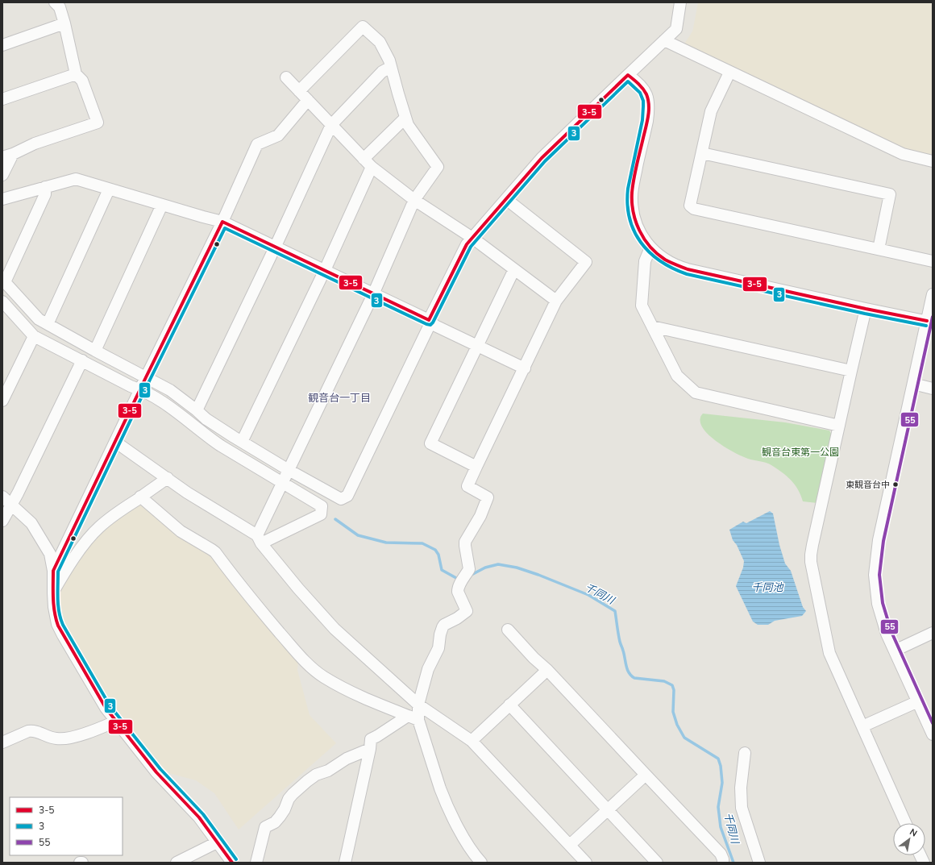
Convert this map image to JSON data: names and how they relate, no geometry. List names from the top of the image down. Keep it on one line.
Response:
{"districts":["観音台一丁目"],"water":["千同池","千同川"],"parks":["観音台東第一公園"],"places":["東観音台中"],"lines":["transit line 3-5","transit line 3","transit line 55"],"legend":["3-5","3","55"],"north":"top right"}
